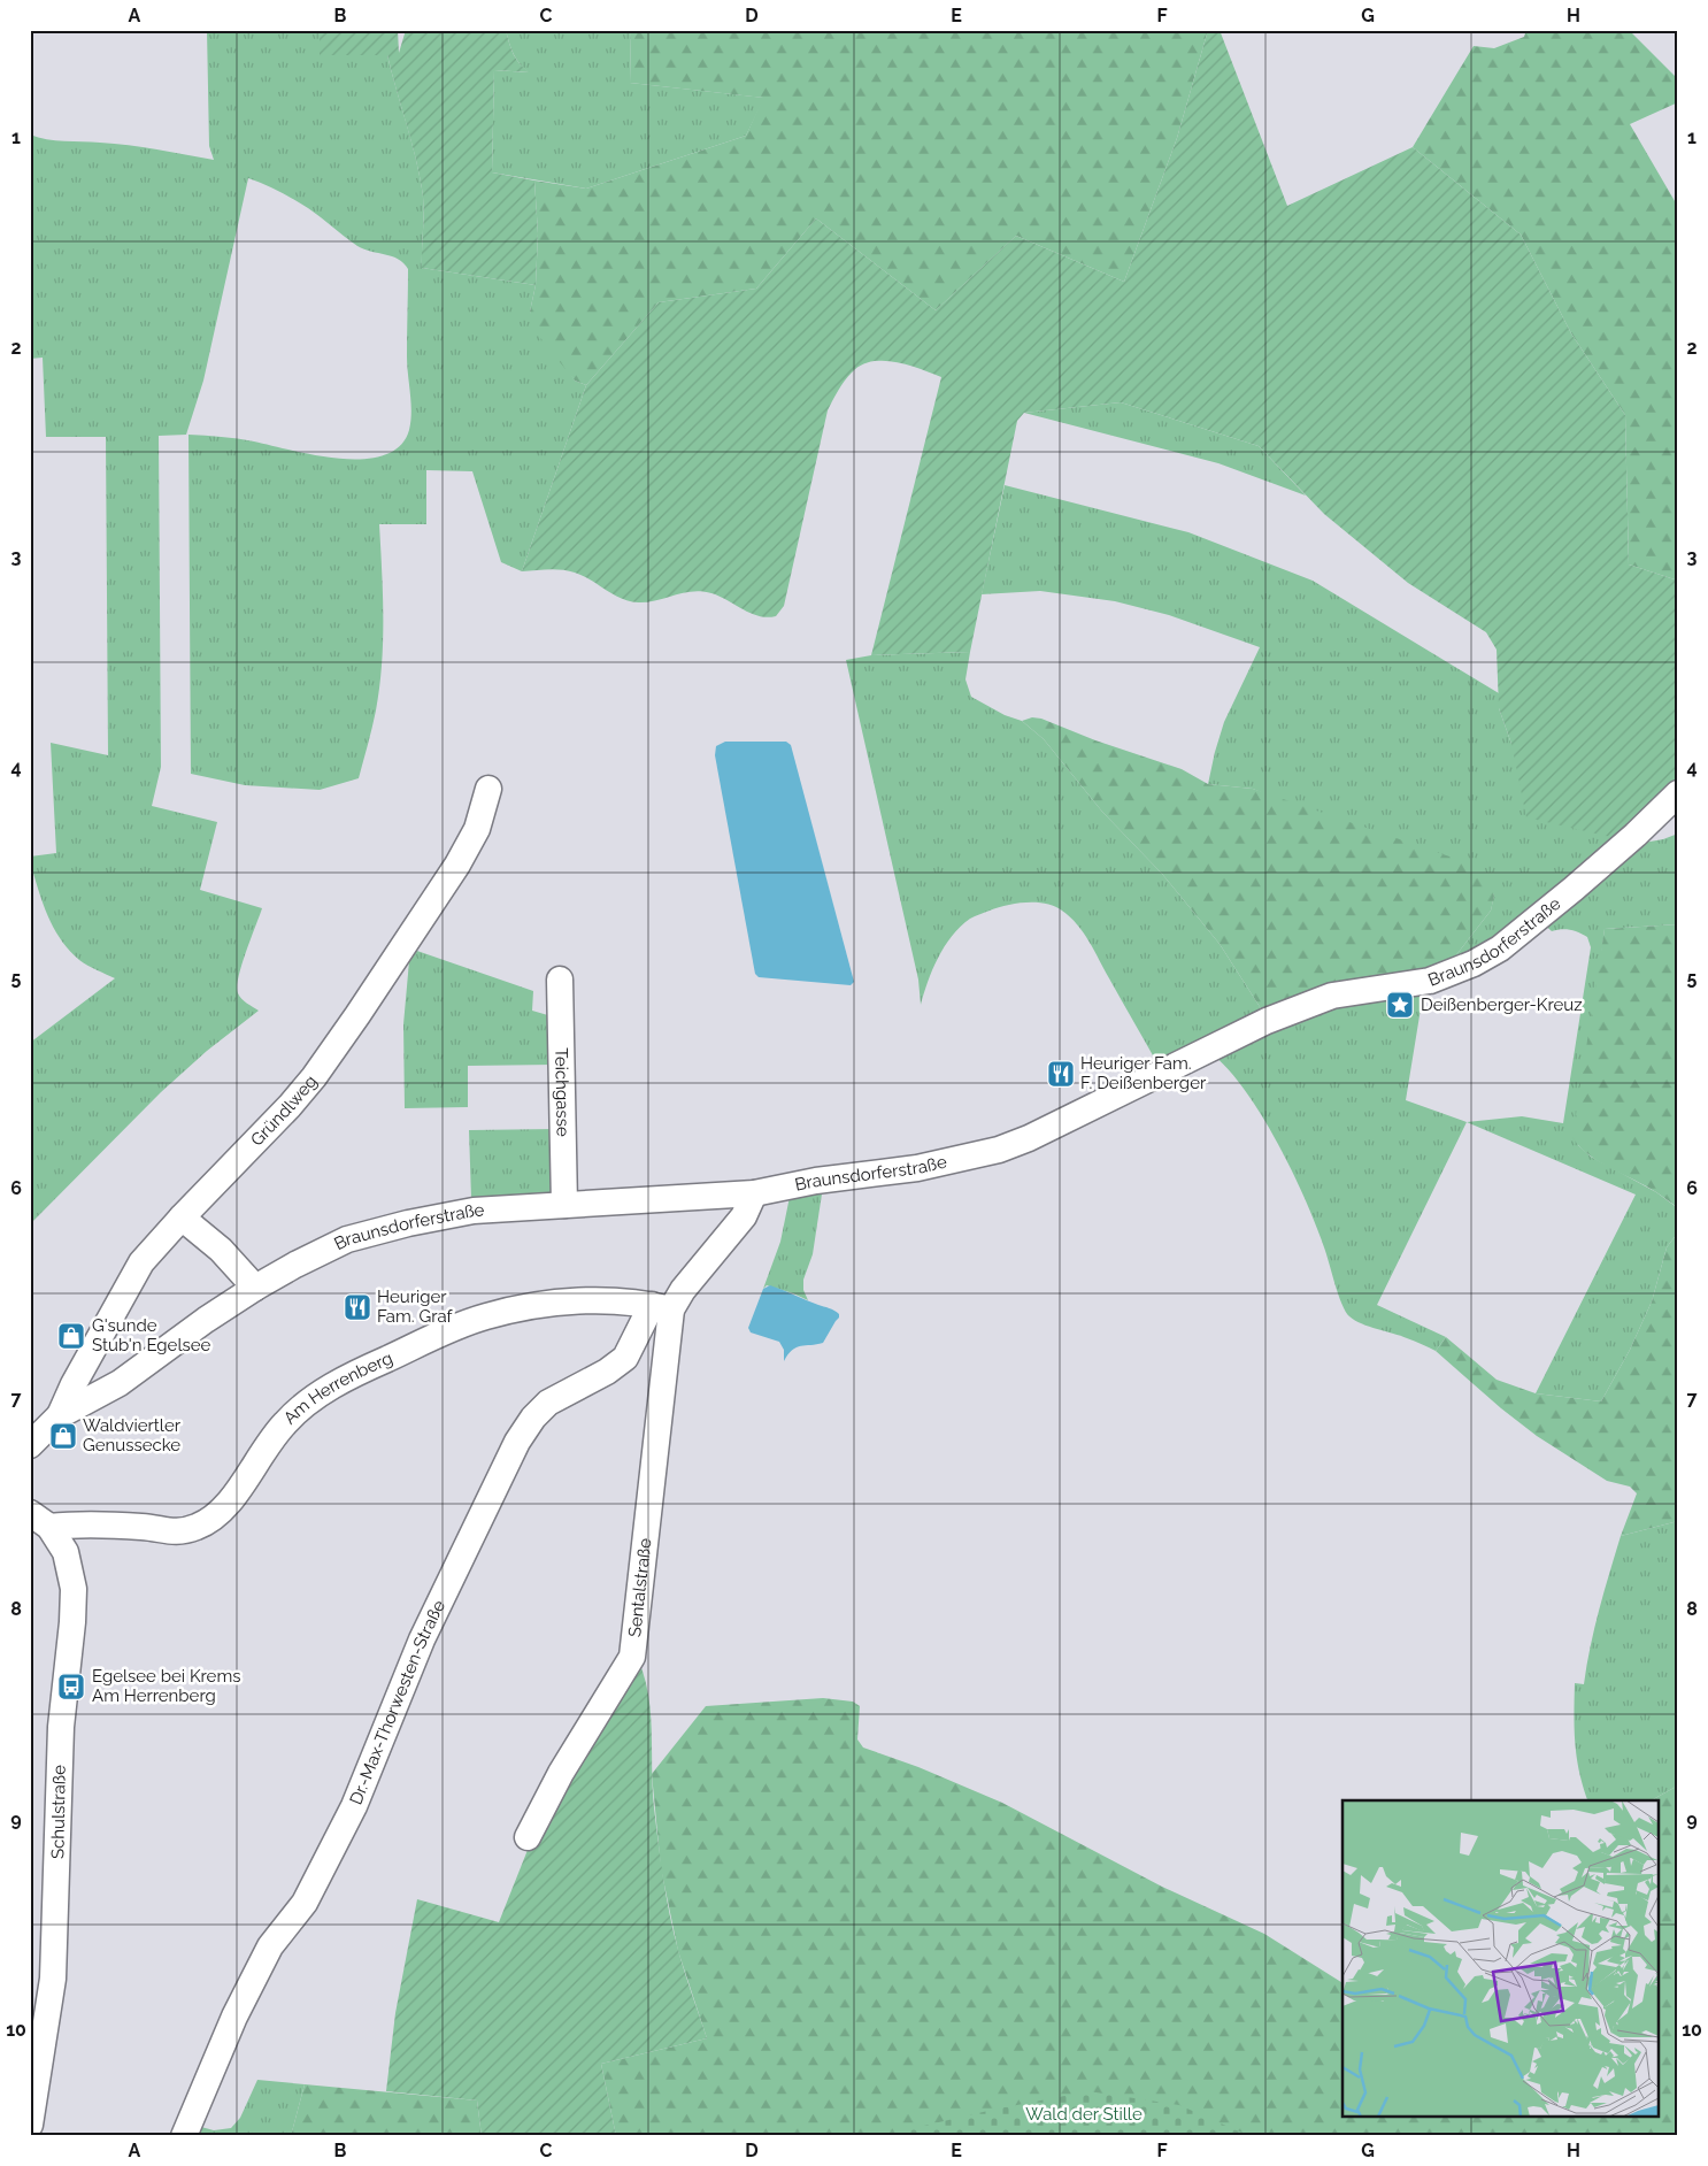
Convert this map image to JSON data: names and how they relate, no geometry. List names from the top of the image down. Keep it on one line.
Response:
{"streets":{"street":["Braunsdorferstraße","Teichgasse","Gründlweg","Am Herrenberg","Sentalstraße","Dr.-Max-Thorwesten-Straße","Schulstraße"]},"crossings":[["Braunsdorferstraße","Teichgasse"],["Braunsdorferstraße","Gründlweg"],["Braunsdorferstraße","Dr.-Max-Thorwesten-Straße"],["Am Herrenberg","Sentalstraße"],["Am Herrenberg","Dr.-Max-Thorwesten-Straße"],["Am Herrenberg","Schulstraße"],["Sentalstraße","Dr.-Max-Thorwesten-Straße"]],"parks":["Wald der Stille"],"places":{"place":["Deißenberger-Kreuz"],"restaurant":["Heuriger Fam. F. Deißenberger","Heuriger Fam. Graf"],"shop":["G'sunde Stub'n Egelsee","Waldviertler Genussecke"],"bus stop":["Egelsee bei Krems Am Herrenberg"]},"grid":{"columns":["A","B","C","D","E","F","G","H"],"rows":["1","2","3","4","5","6","7","8","9","10"]}}
